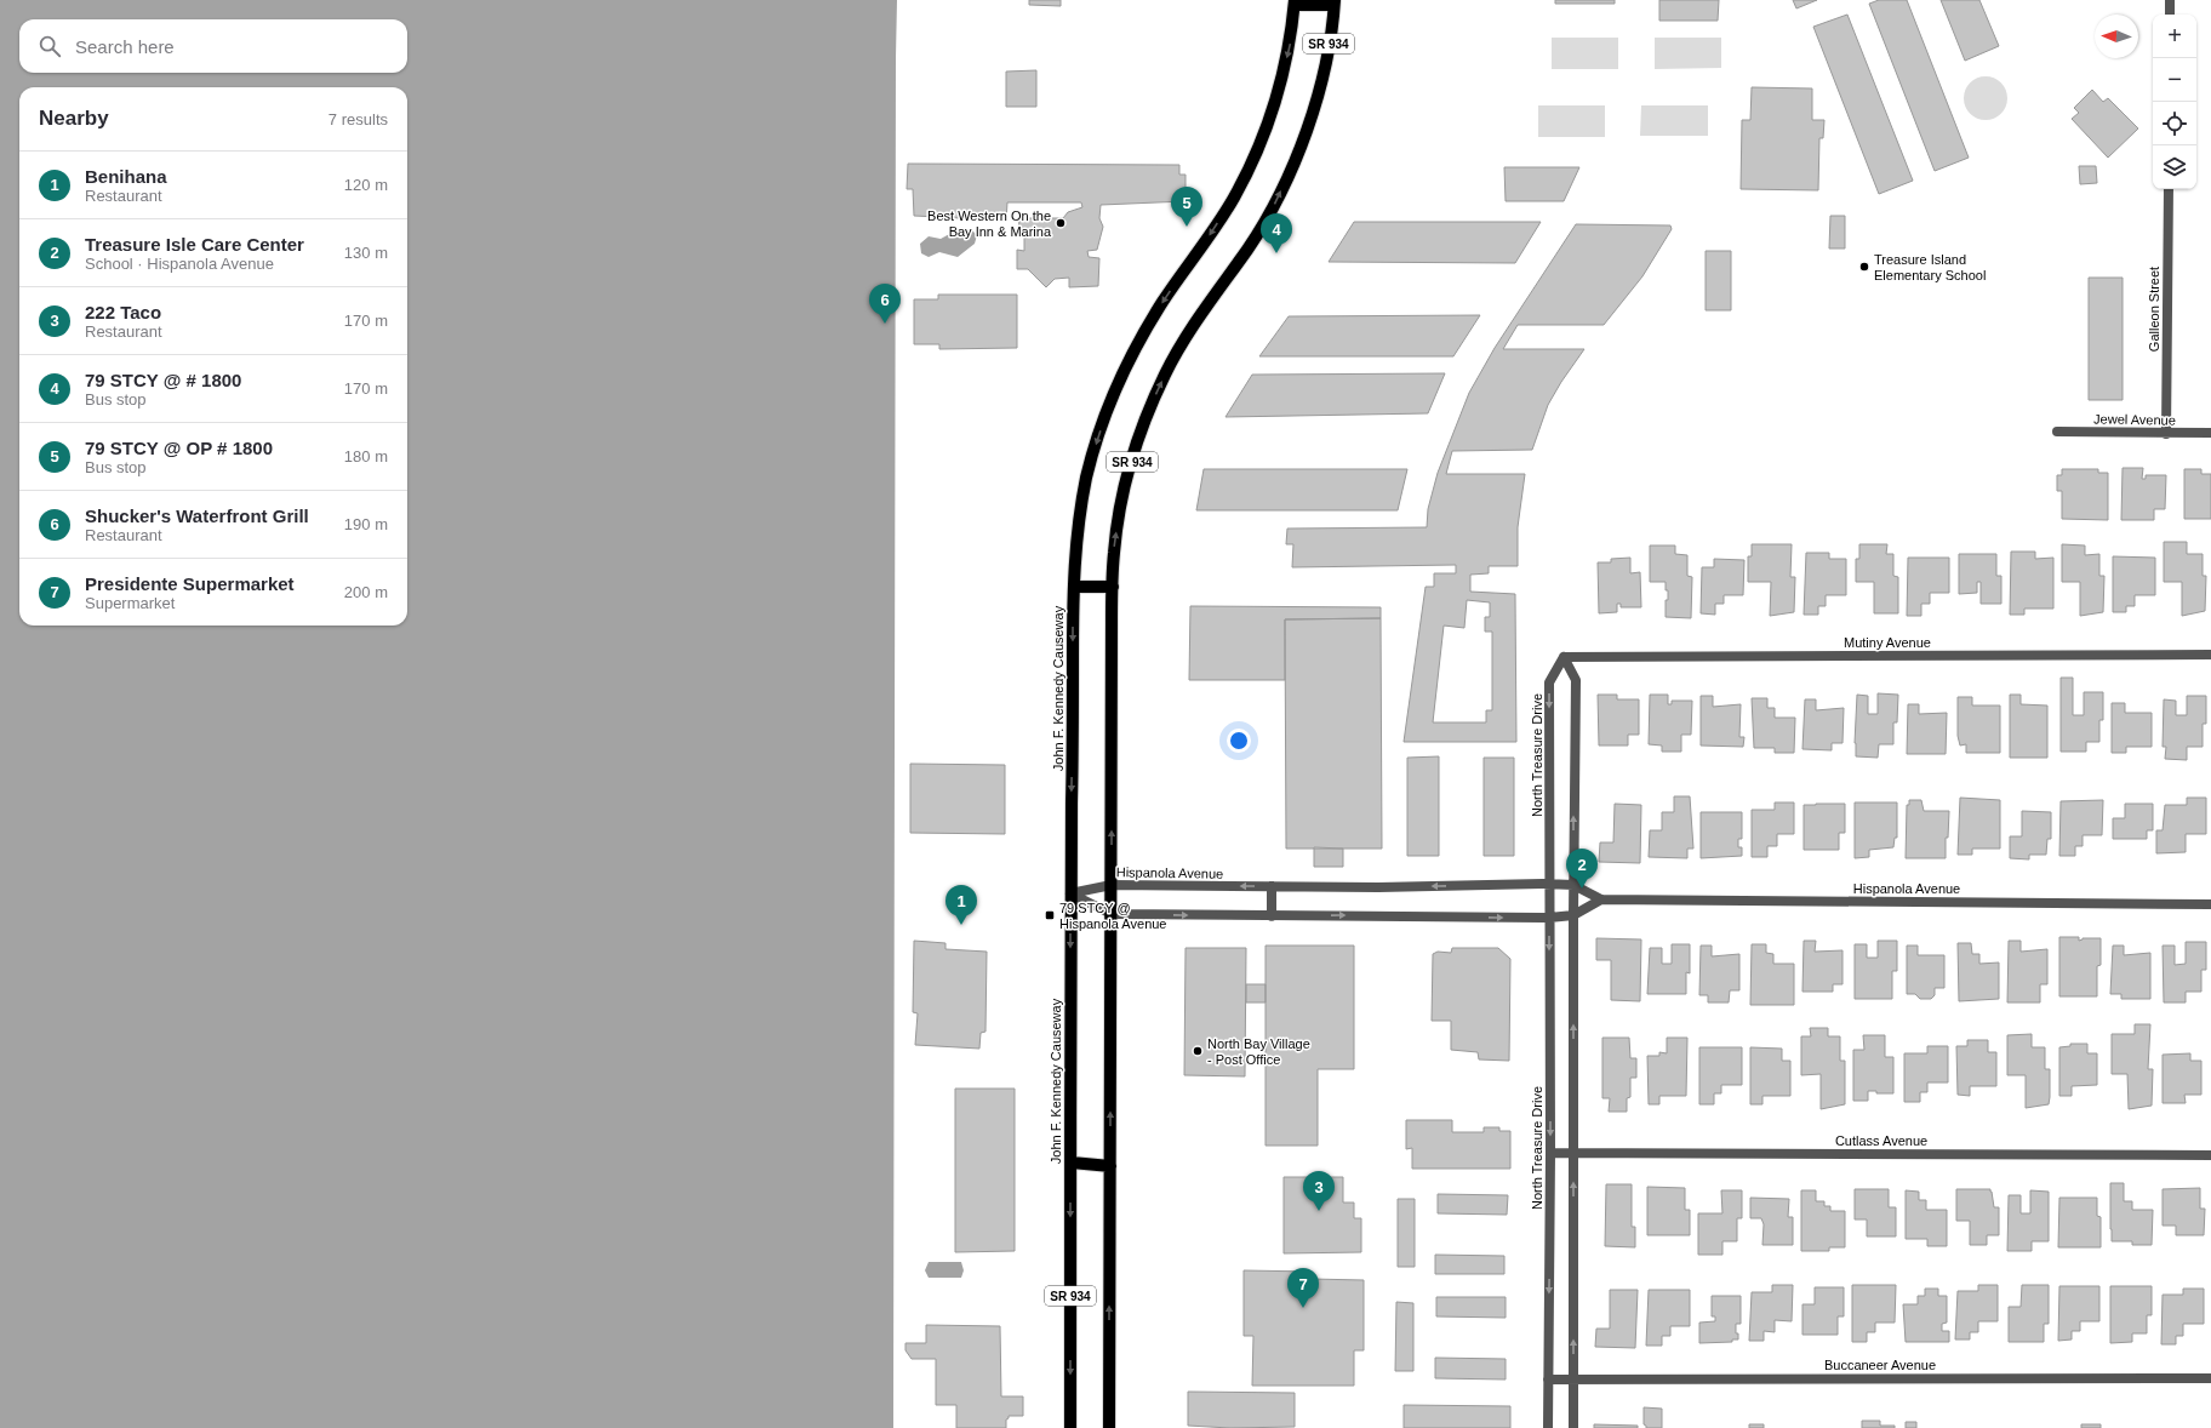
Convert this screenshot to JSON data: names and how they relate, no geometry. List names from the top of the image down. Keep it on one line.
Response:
{"streets":{"main road":["SR 934","John F. Kennedy Causeway"],"street":["Galleon Street","Jewel Avenue","Mutiny Avenue","North Treasure Drive","Hispanola Avenue","Cutlass Avenue","Buccaneer Avenue"]},"crossings":[["SR 934","Hispanola Avenue"],["Galleon Street","Jewel Avenue"],["Mutiny Avenue","North Treasure Drive"],["John F. Kennedy Causeway","Hispanola Avenue"],["North Treasure Drive","Hispanola Avenue"],["North Treasure Drive","Cutlass Avenue"],["North Treasure Drive","Buccaneer Avenue"]],"places":{"other":["Best Western On the Bay Inn & Marina","Treasure Island Elementary School","North Bay Village - Post Office"],"transit":["79 STCY @ Hispanola Avenue"]},"north":"left","page":{"map_buttons":["+","−"],"search":"Search here","heading":["Nearby","7 results"],"list":[{"mark":"1","name":"Benihana","note":"Restaurant","value":"120 m"},{"mark":"2","name":"Treasure Isle Care Center","note":"School · Hispanola Avenue","value":"130 m"},{"mark":"3","name":"222 Taco","note":"Restaurant","value":"170 m"},{"mark":"4","name":"79 STCY @ # 1800","note":"Bus stop","value":"170 m"},{"mark":"5","name":"79 STCY @ OP # 1800","note":"Bus stop","value":"180 m"},{"mark":"6","name":"Shucker's Waterfront Grill","note":"Restaurant","value":"190 m"},{"mark":"7","name":"Presidente Supermarket","note":"Supermarket","value":"200 m"}],"pins":["5","4","6","2","1","3","7"]}}
